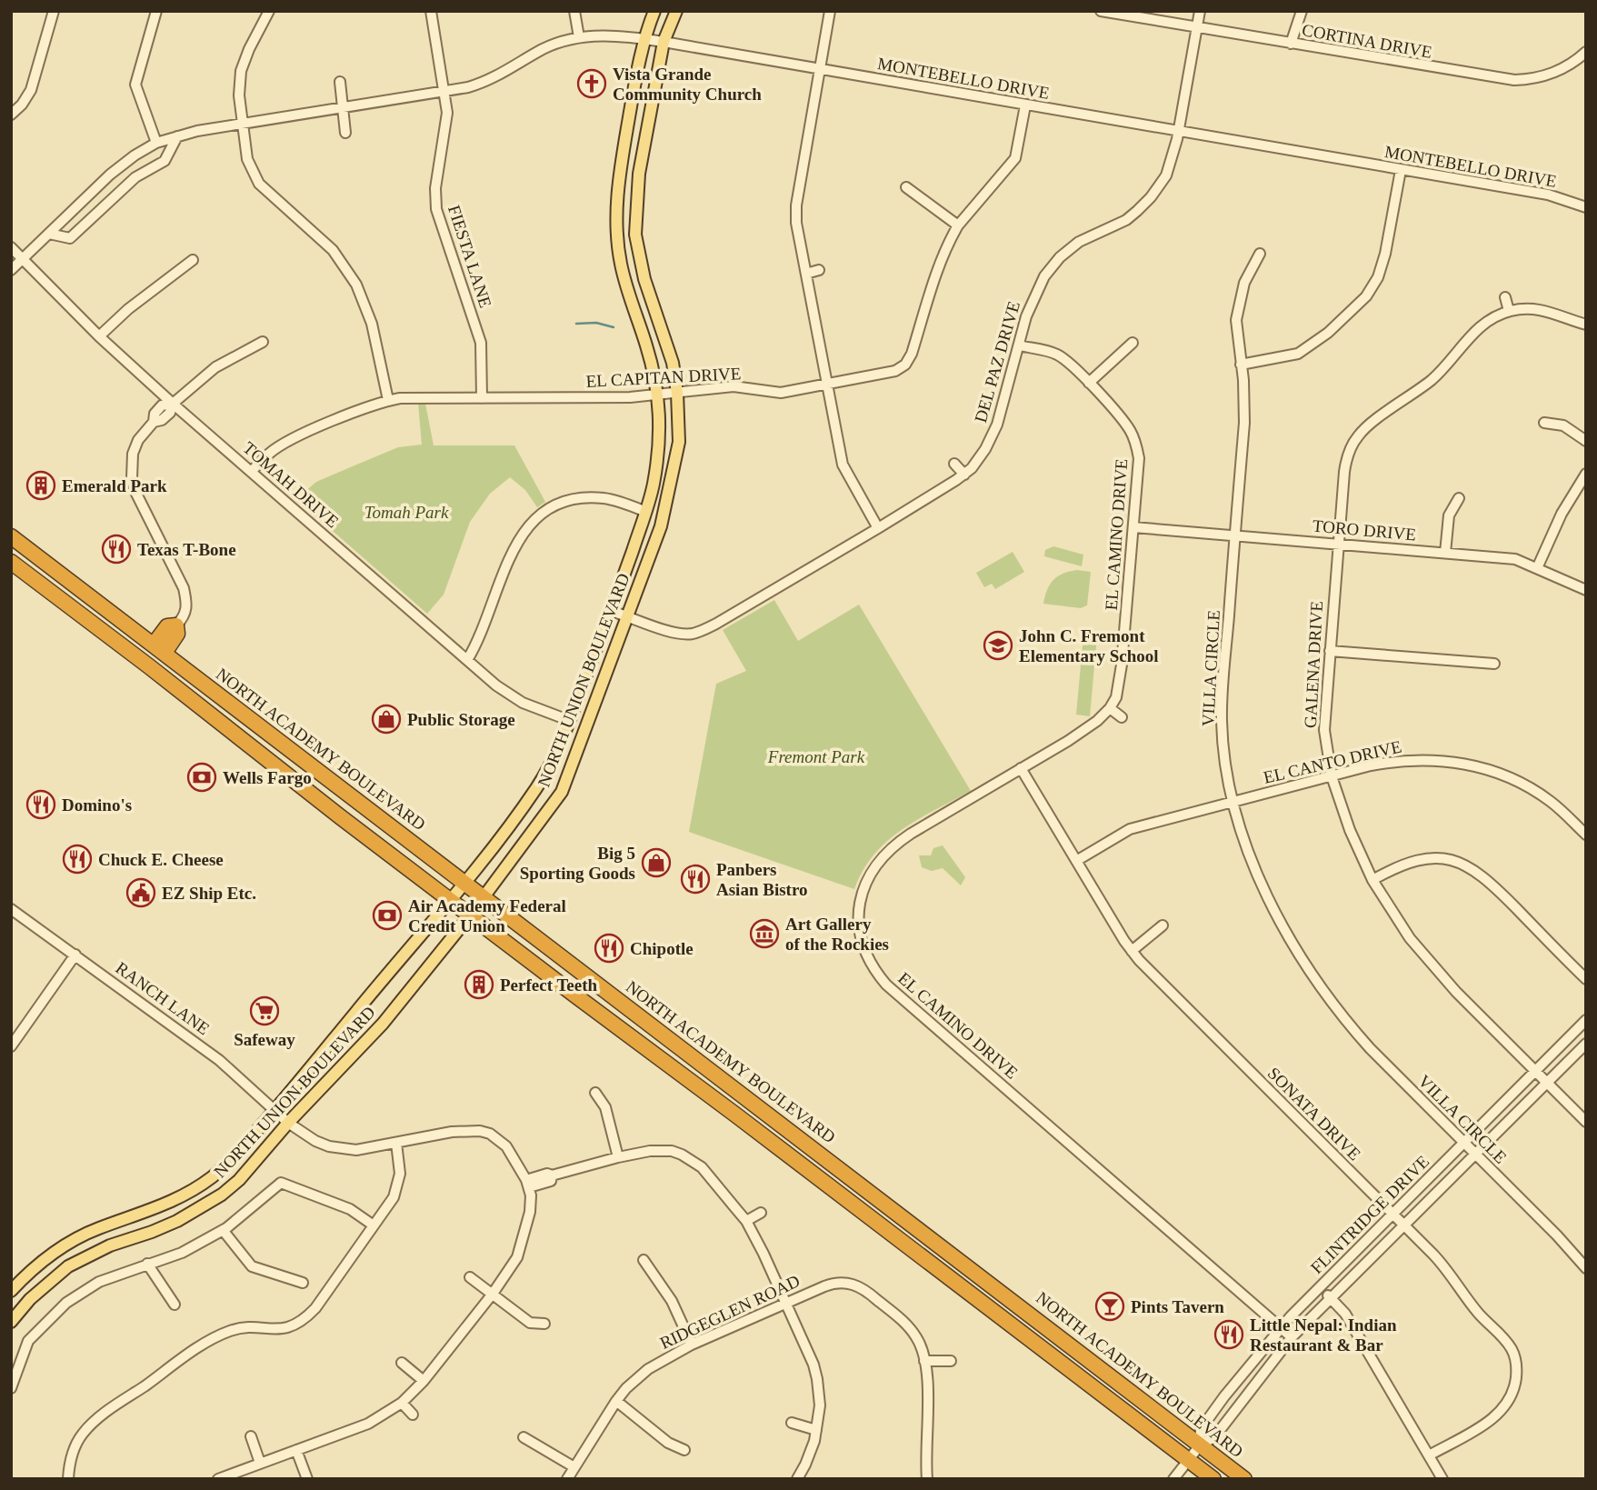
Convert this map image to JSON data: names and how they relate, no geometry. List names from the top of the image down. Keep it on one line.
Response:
{"streets":{"highway":["NORTH ACADEMY BOULEVARD"],"main road":["NORTH UNION BOULEVARD"],"street":["CORTINA DRIVE","MONTEBELLO DRIVE","FIESTA LANE","DEL PAZ DRIVE","EL CAPITAN DRIVE","TOMAH DRIVE","TORO DRIVE","EL CAMINO DRIVE","GALENA DRIVE","VILLA CIRCLE","EL CANTO DRIVE","RANCH LANE","SONATA DRIVE","FLINTRIDGE DRIVE","RIDGEGLEN ROAD"]},"crossings":[["CORTINA DRIVE","DEL PAZ DRIVE"],["MONTEBELLO DRIVE","FIESTA LANE"],["MONTEBELLO DRIVE","DEL PAZ DRIVE"],["MONTEBELLO DRIVE","EL CAPITAN DRIVE"],["MONTEBELLO DRIVE","TOMAH DRIVE"],["MONTEBELLO DRIVE","NORTH UNION BOULEVARD"],["FIESTA LANE","EL CAPITAN DRIVE"],["DEL PAZ DRIVE","EL CAMINO DRIVE"],["DEL PAZ DRIVE","NORTH UNION BOULEVARD"],["EL CAPITAN DRIVE","TOMAH DRIVE"],["EL CAPITAN DRIVE","NORTH UNION BOULEVARD"],["TOMAH DRIVE","NORTH UNION BOULEVARD"],["TORO DRIVE","EL CAMINO DRIVE"],["TORO DRIVE","GALENA DRIVE"],["TORO DRIVE","VILLA CIRCLE"],["EL CAMINO DRIVE","SONATA DRIVE"],["EL CAMINO DRIVE","FLINTRIDGE DRIVE"],["GALENA DRIVE","EL CANTO DRIVE"],["GALENA DRIVE","FLINTRIDGE DRIVE"],["VILLA CIRCLE","EL CANTO DRIVE"],["VILLA CIRCLE","FLINTRIDGE DRIVE"],["NORTH UNION BOULEVARD","NORTH ACADEMY BOULEVARD"],["NORTH UNION BOULEVARD","RANCH LANE"],["NORTH ACADEMY BOULEVARD","FLINTRIDGE DRIVE"],["EL CANTO DRIVE","SONATA DRIVE"],["SONATA DRIVE","FLINTRIDGE DRIVE"]],"parks":["Tomah Park","Fremont Park"],"places":{"church":["Vista Grande Community Church"],"building":["Emerald Park","Perfect Teeth"],"restaurant":["Texas T-Bone","Domino's","Chuck E. Cheese","Panbers Asian Bistro","Chipotle","Little Nepal: Indian Restaurant & Bar"],"school or university":["John C. Fremont Elementary School"],"shop":["Public Storage","Big 5 Sporting Goods"],"bank":["Wells Fargo","Air Academy Federal Credit Union"],"public building":["EZ Ship Etc."],"museum":["Art Gallery of the Rockies"],"supermarket":["Safeway"],"bar":["Pints Tavern"]}}
